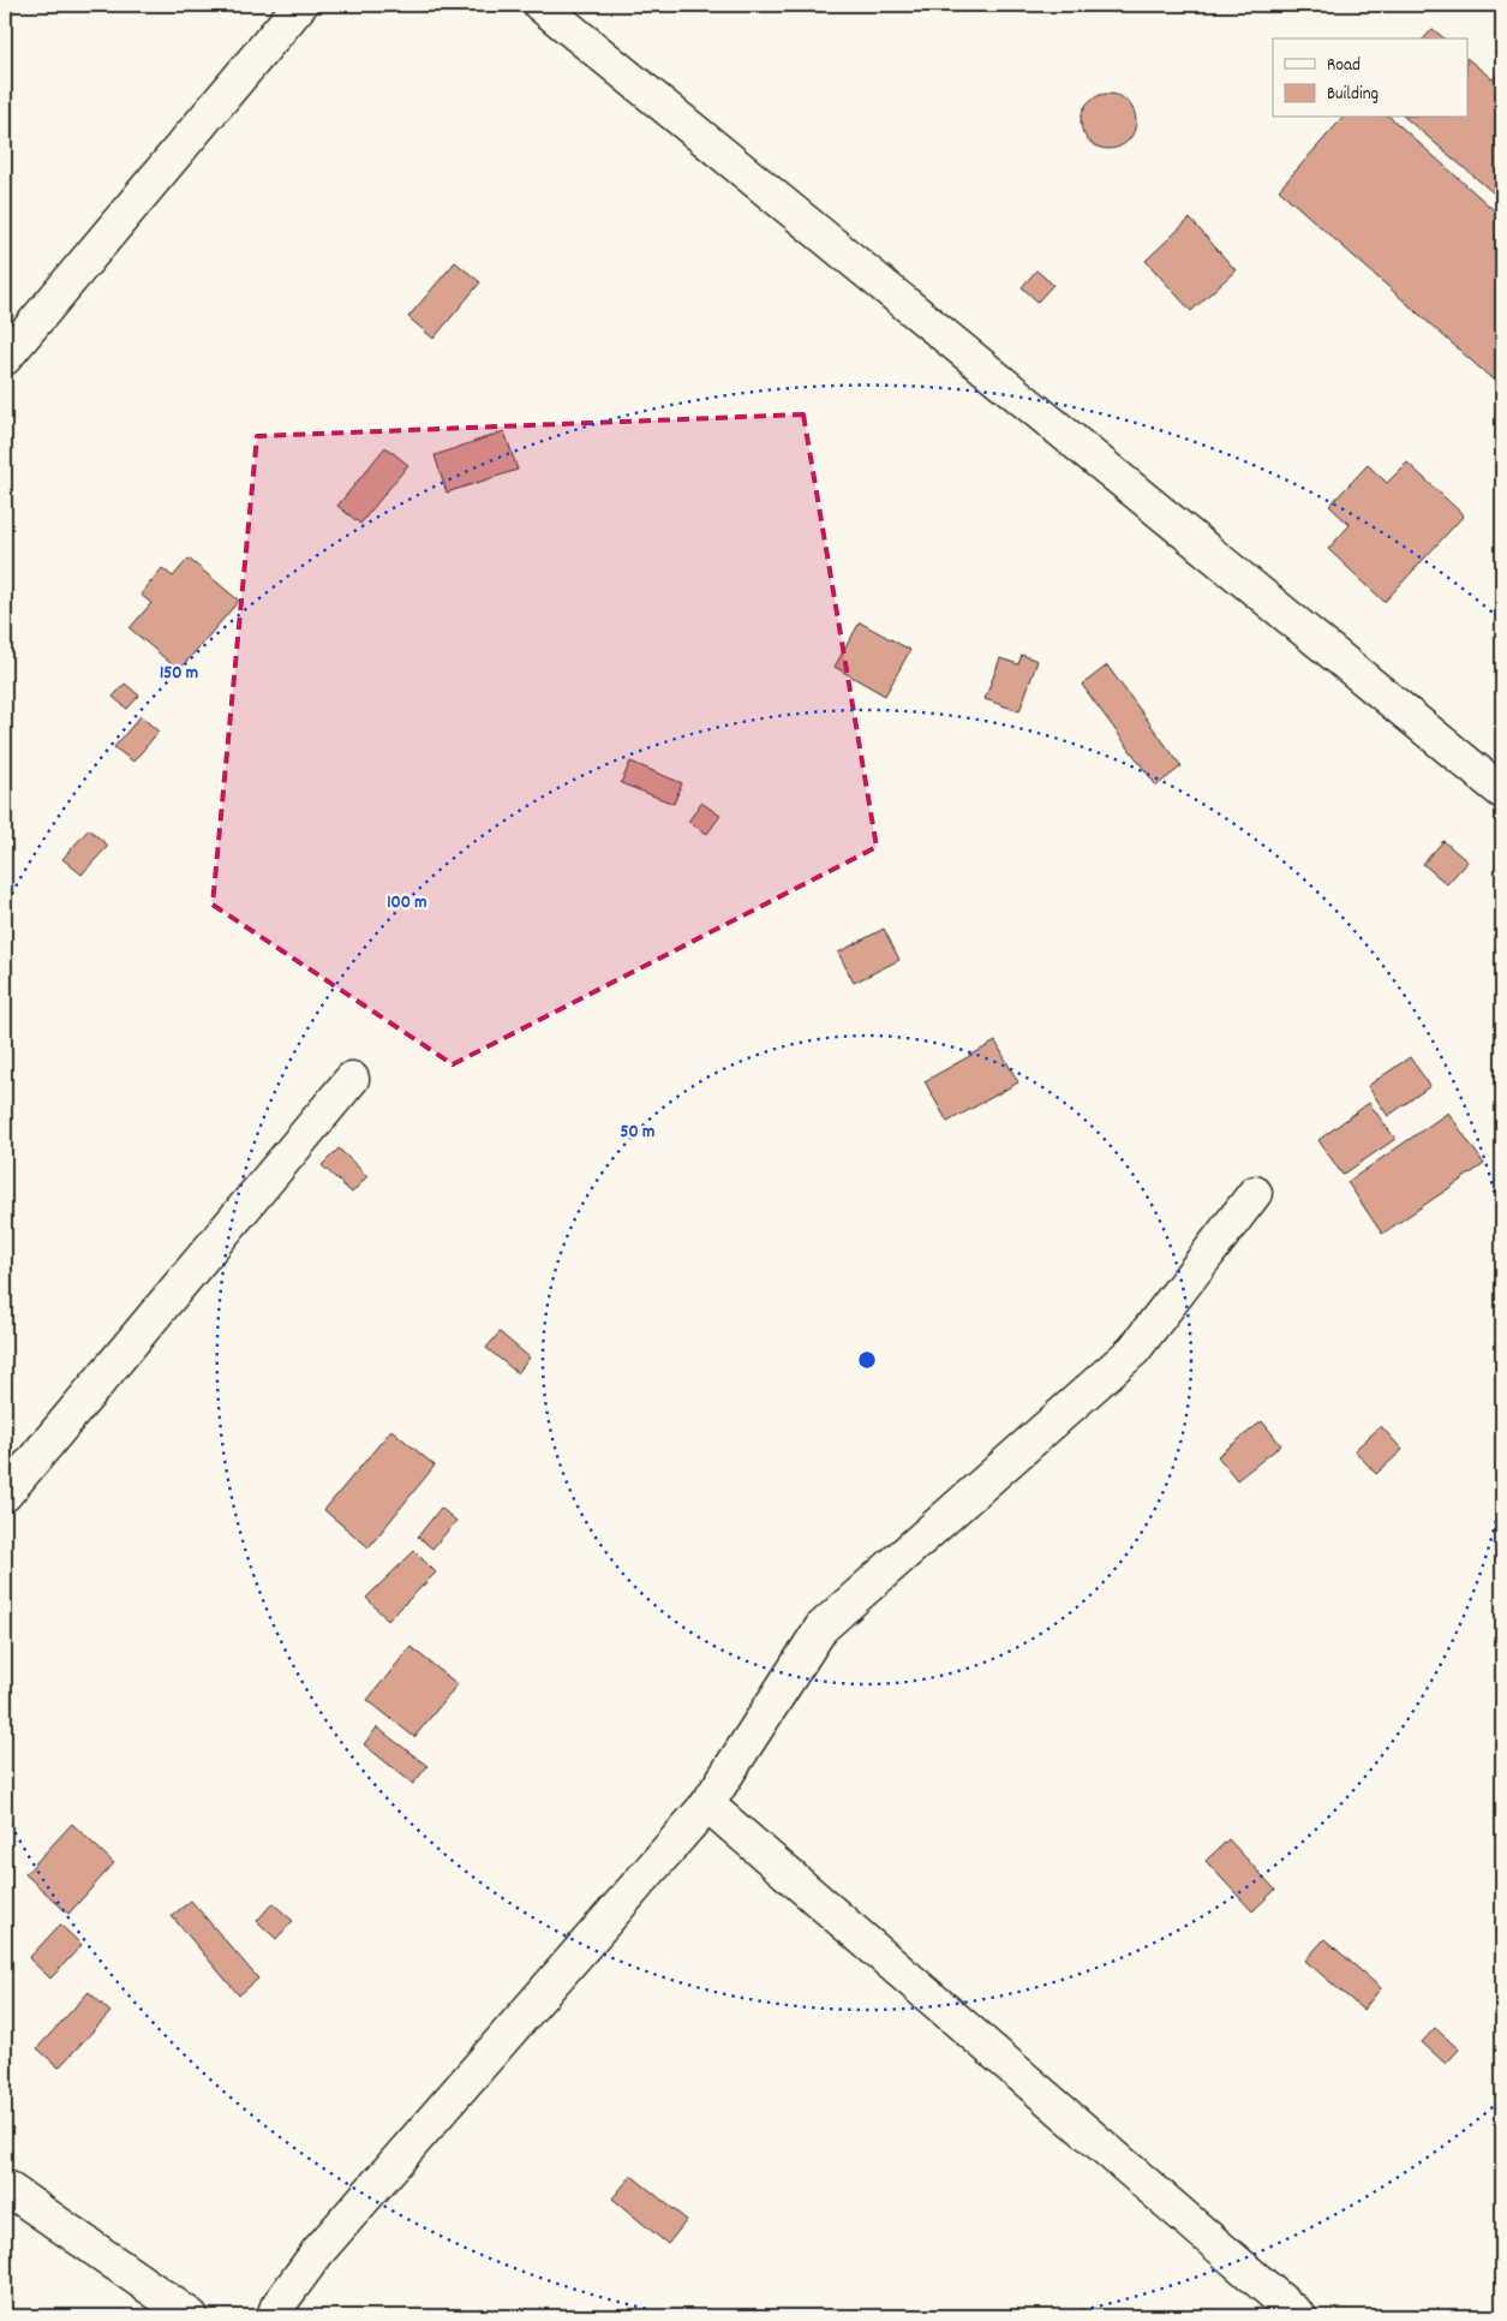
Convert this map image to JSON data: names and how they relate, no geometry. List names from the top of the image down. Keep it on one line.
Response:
{"legend":["Road","Building"],"rings":["150 m","100 m","50 m"]}
